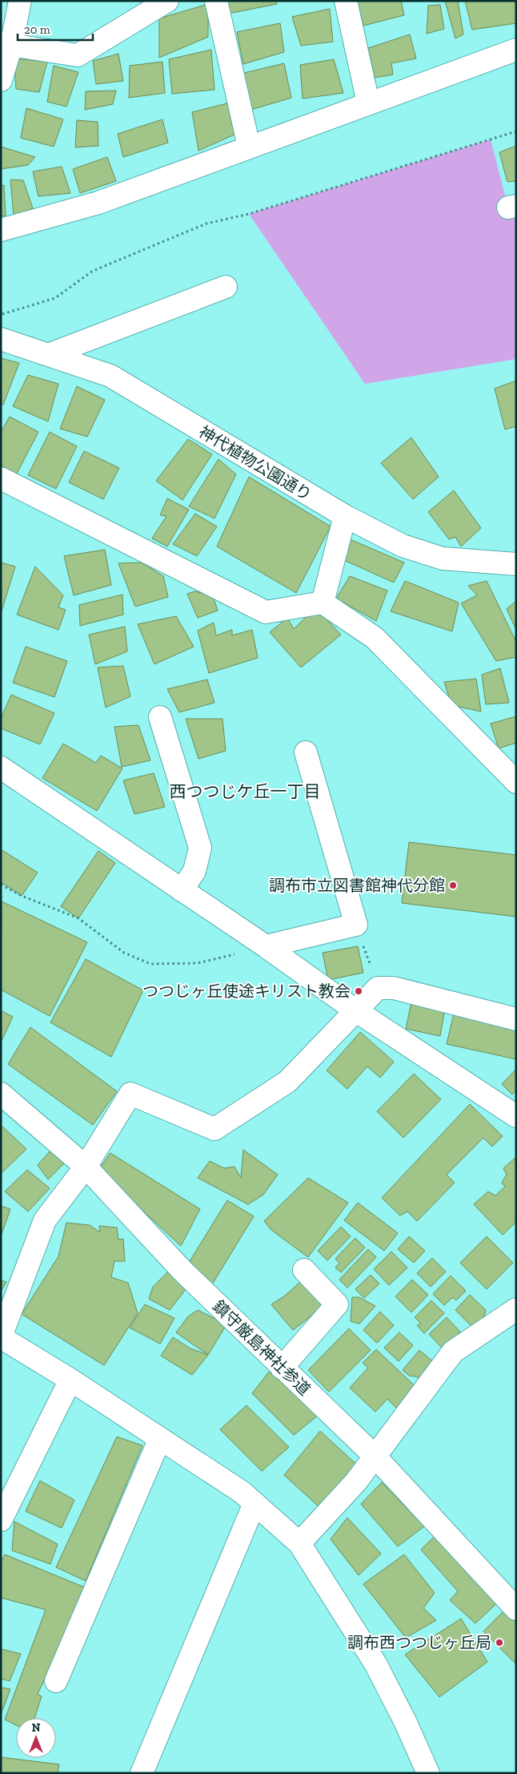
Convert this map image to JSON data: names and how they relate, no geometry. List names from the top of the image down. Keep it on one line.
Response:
{"streets":{"street":["神代植物公園通り","鎮守厳島神社参道"]},"districts":["西つつじケ丘一丁目"],"places":["調布市立図書館神代分館","つつじヶ丘使途キリスト教会","調布西つつじヶ丘局"],"scale_bar":"20 m","north":"top"}
